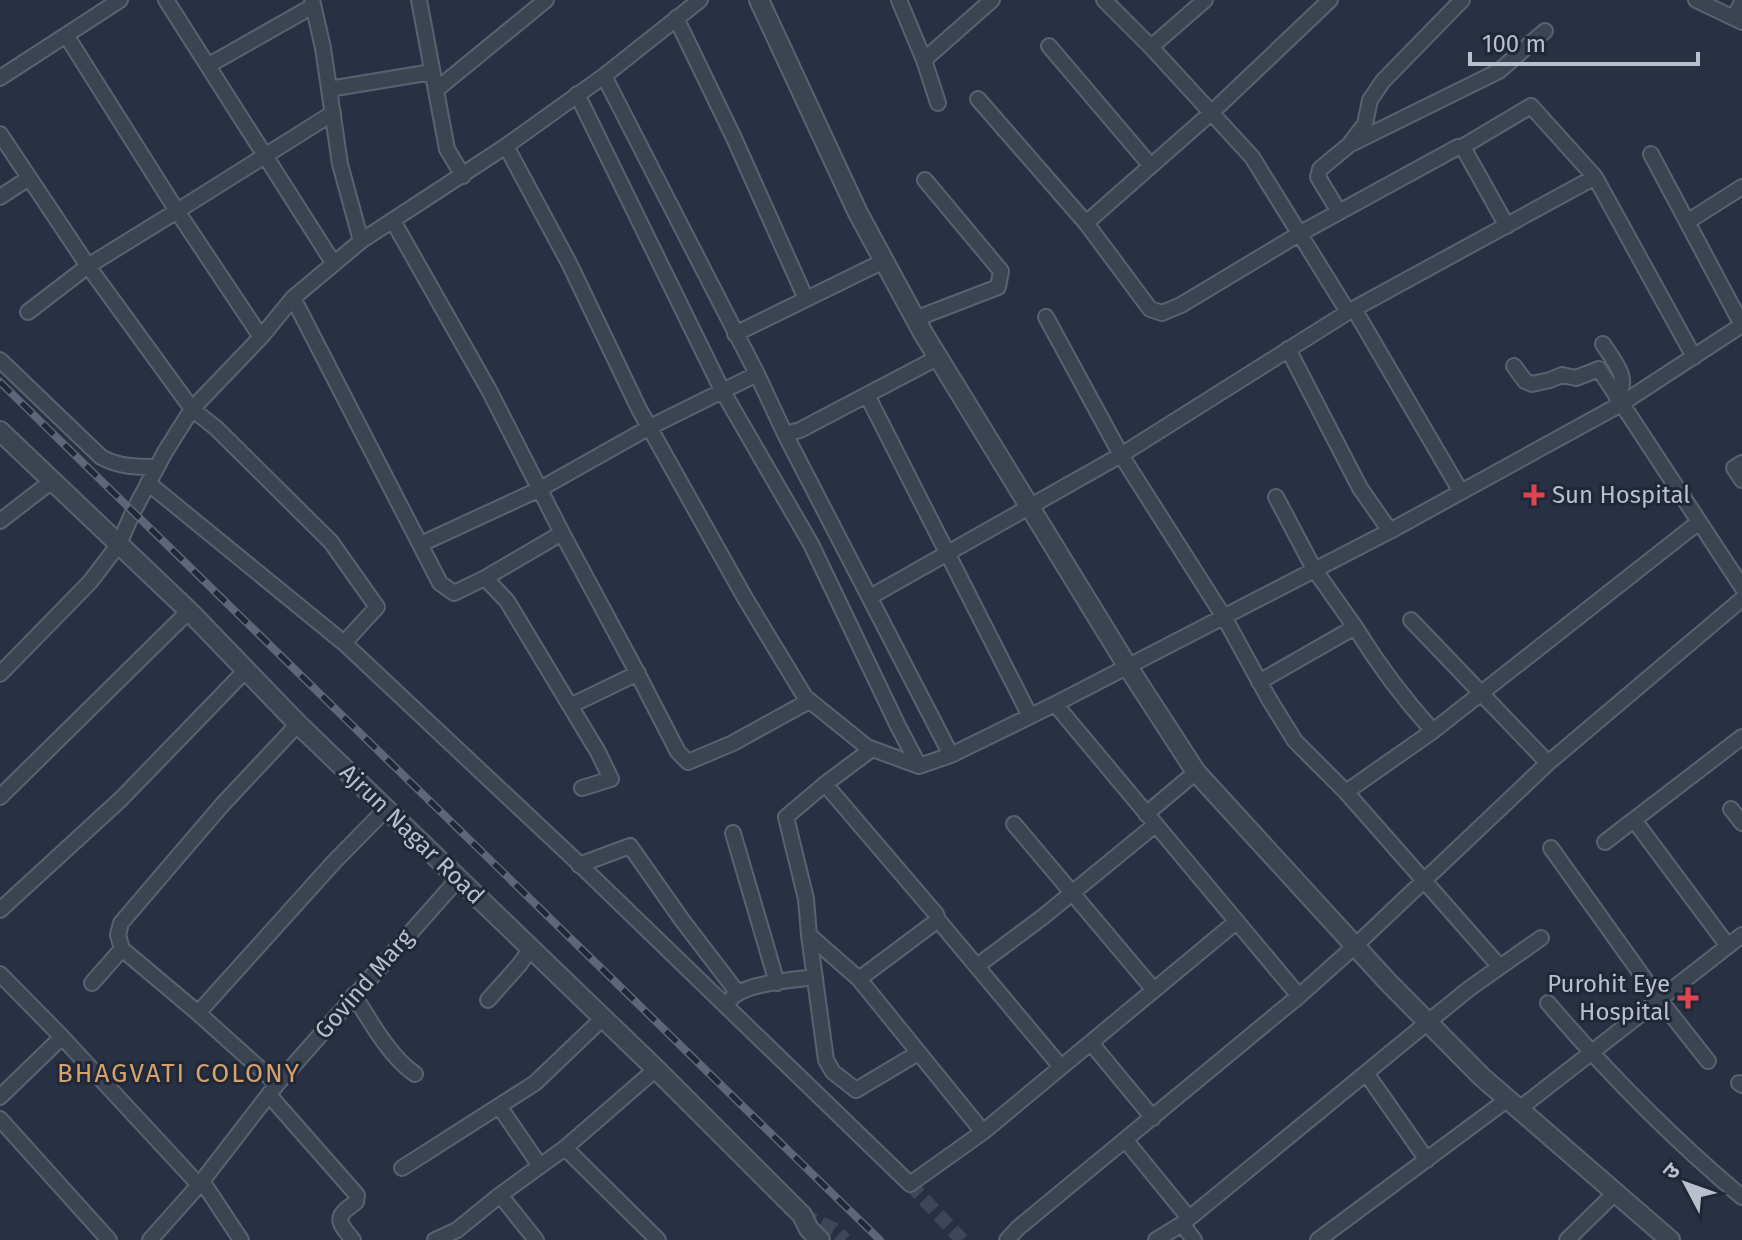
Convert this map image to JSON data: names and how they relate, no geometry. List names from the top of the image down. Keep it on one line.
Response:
{"streets":{"street":["Ajrun Nagar Road","Govind Marg"]},"crossings":[["Ajrun Nagar Road","Govind Marg"]],"districts":["BHAGVATI COLONY"],"places":{"health":["Sun Hospital","Purohit Eye Hospital"]},"scale_bar":"100 m","north":"top left"}
